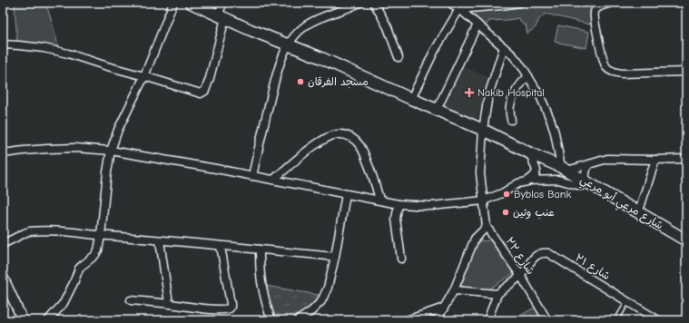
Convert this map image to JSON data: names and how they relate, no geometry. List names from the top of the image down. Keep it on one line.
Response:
{"streets":{"main road":["شارع مرعي أبو مرعي"],"street":["شارع ٣٣","شارع ٣١"]},"crossings":[["شارع مرعي أبو مرعي","شارع ٣٣"],["شارع ٣٣","شارع ٣١"]],"places":{"other":["مسجد الفرقان","Byblos Bank","عنب وتين"],"health":["Nakib Hospital"]}}
